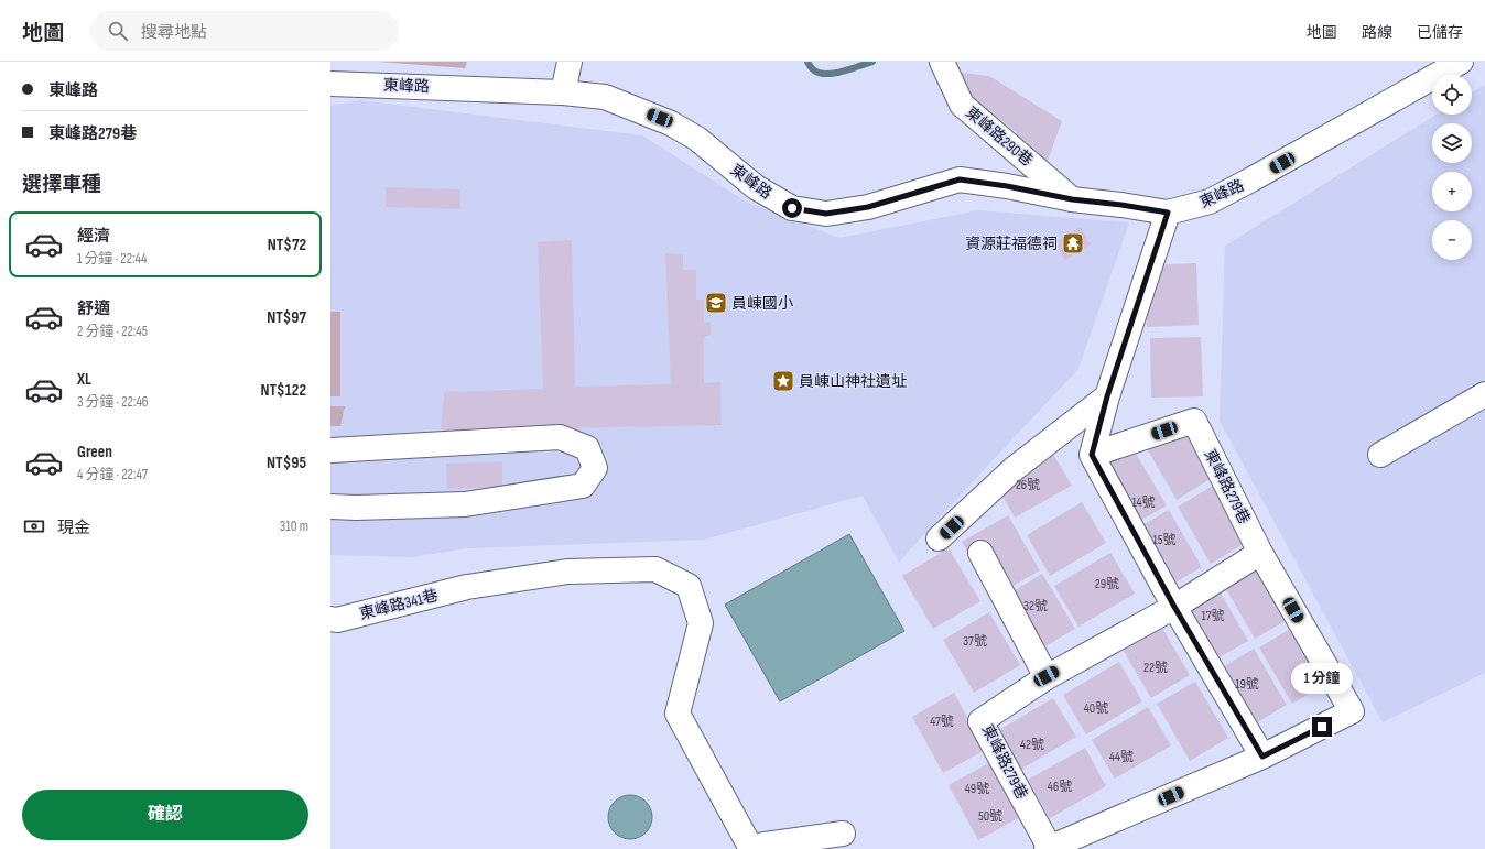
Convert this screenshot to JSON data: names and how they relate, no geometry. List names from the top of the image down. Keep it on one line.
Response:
{"streets":{"main road":["東峰路","東峰路290巷","東峰路279巷","東峰路341巷"]},"crossings":[["東峰路","東峰路290巷"]],"places":{"temple":["資源莊福德祠"],"school or university":["員崠國小"],"place":["員崠山神社遺址"]},"house_numbers":["26號","14號","15號","29號","32號","17號","37號","22號","19號","40號","47號","42號","44號","46號","49號","50號"],"page":{"header":"地圖","search":"搜尋地點","nav":["地圖","路線","已儲存"],"banner":["東峰路","東峰路279巷"],"map_buttons":["+","−"],"heading":"選擇車種","list":[{"name":"經濟","note":"1 分鐘 · 22:44","value":"NT$72"},{"name":"舒適","note":"2 分鐘 · 22:45","value":"NT$97"},{"name":"XL","note":"3 分鐘 · 22:46","value":"NT$122"},{"name":"Green","note":"4 分鐘 · 22:47","value":"NT$95"}],"pay":["現金","310 m"],"bubble":"1 分鐘","buttons":"確認"}}
